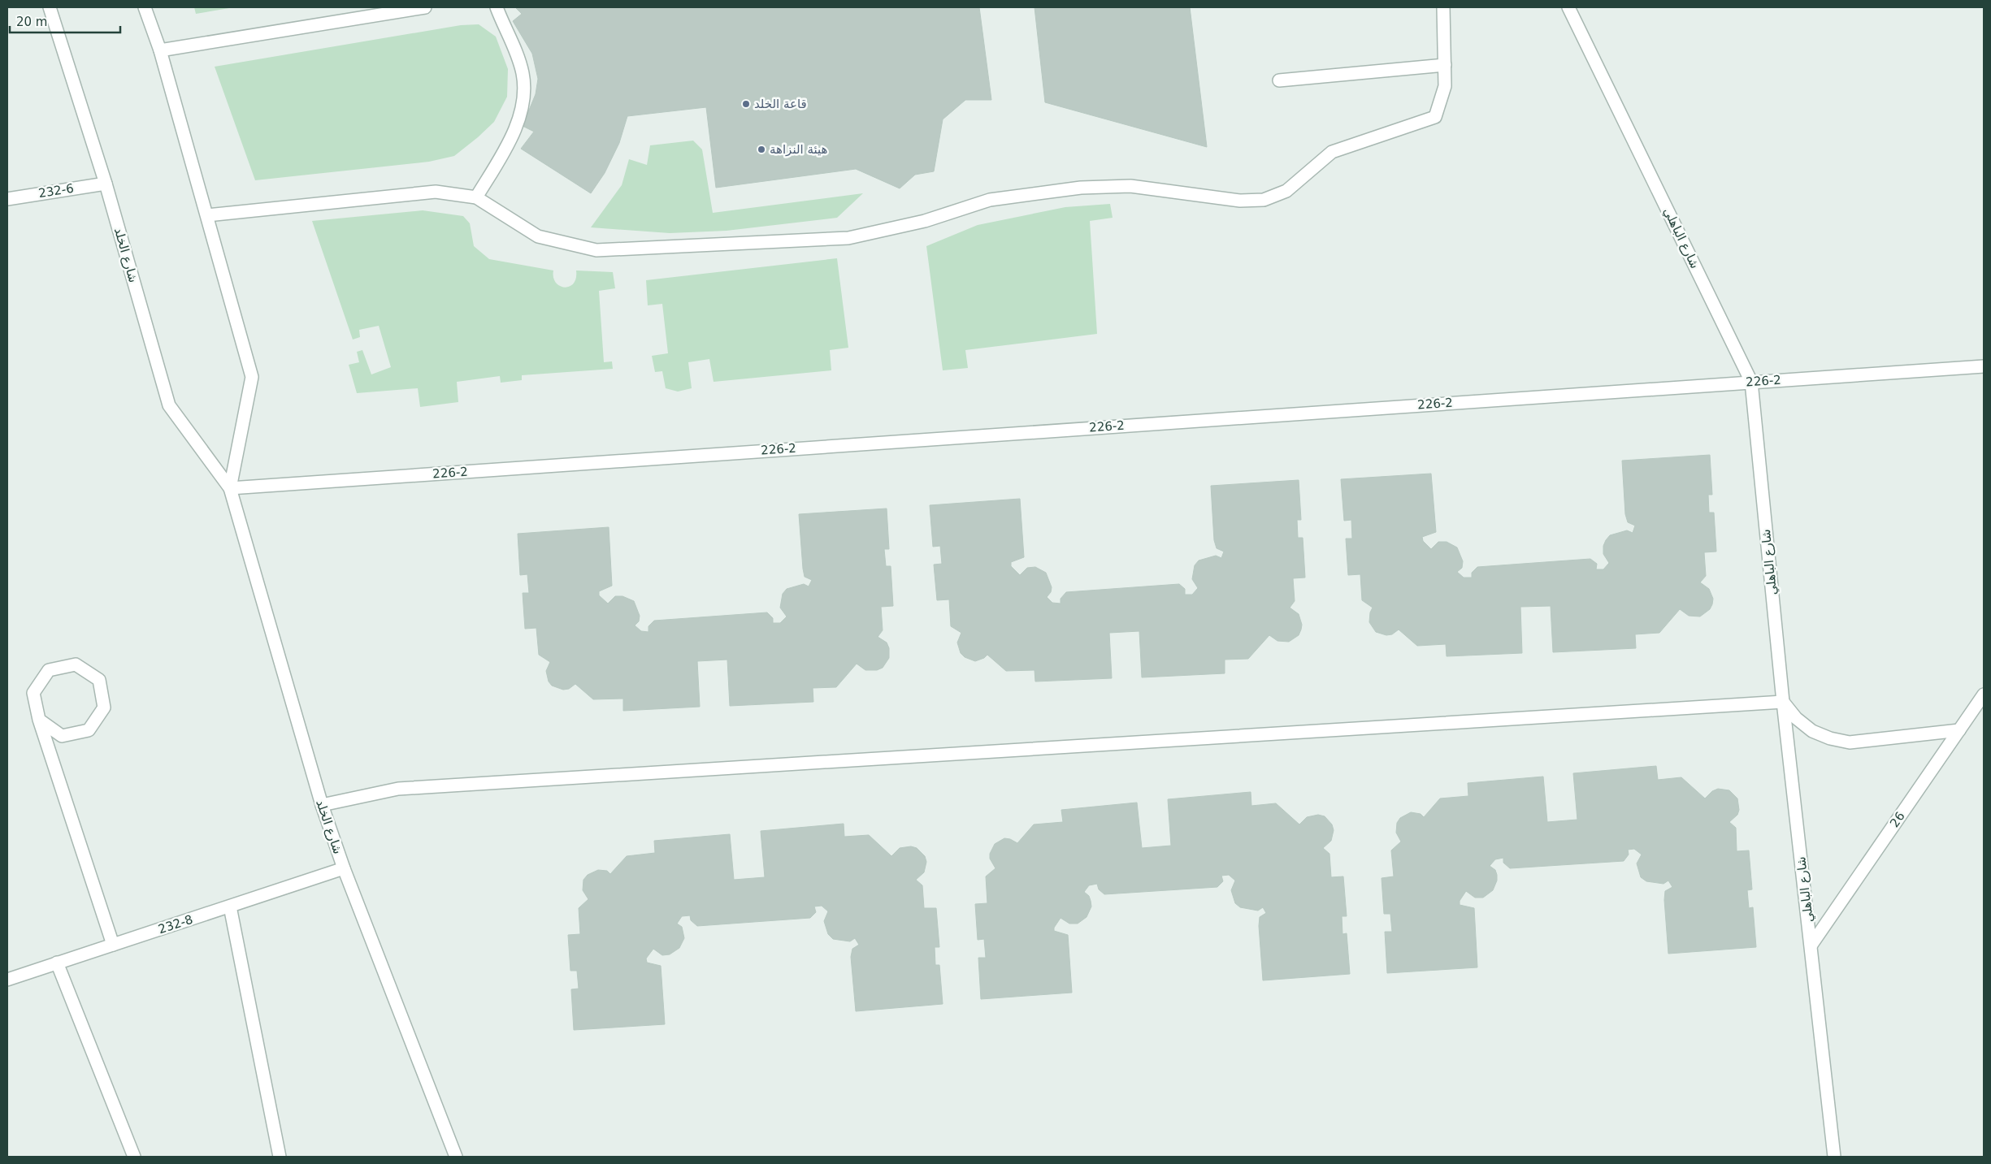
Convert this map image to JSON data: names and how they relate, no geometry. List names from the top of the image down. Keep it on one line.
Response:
{"streets":{"street":["232-6","شارع الباهلي","شارع الخلد","226-2","26","232-8"]},"crossings":[["232-6","شارع الخلد"],["شارع الباهلي","226-2"],["شارع الباهلي","26"],["شارع الخلد","226-2"],["شارع الخلد","232-8"]],"places":["قاعة الخلد","هيئة النزاهة"],"scale_bar":"20 m"}
